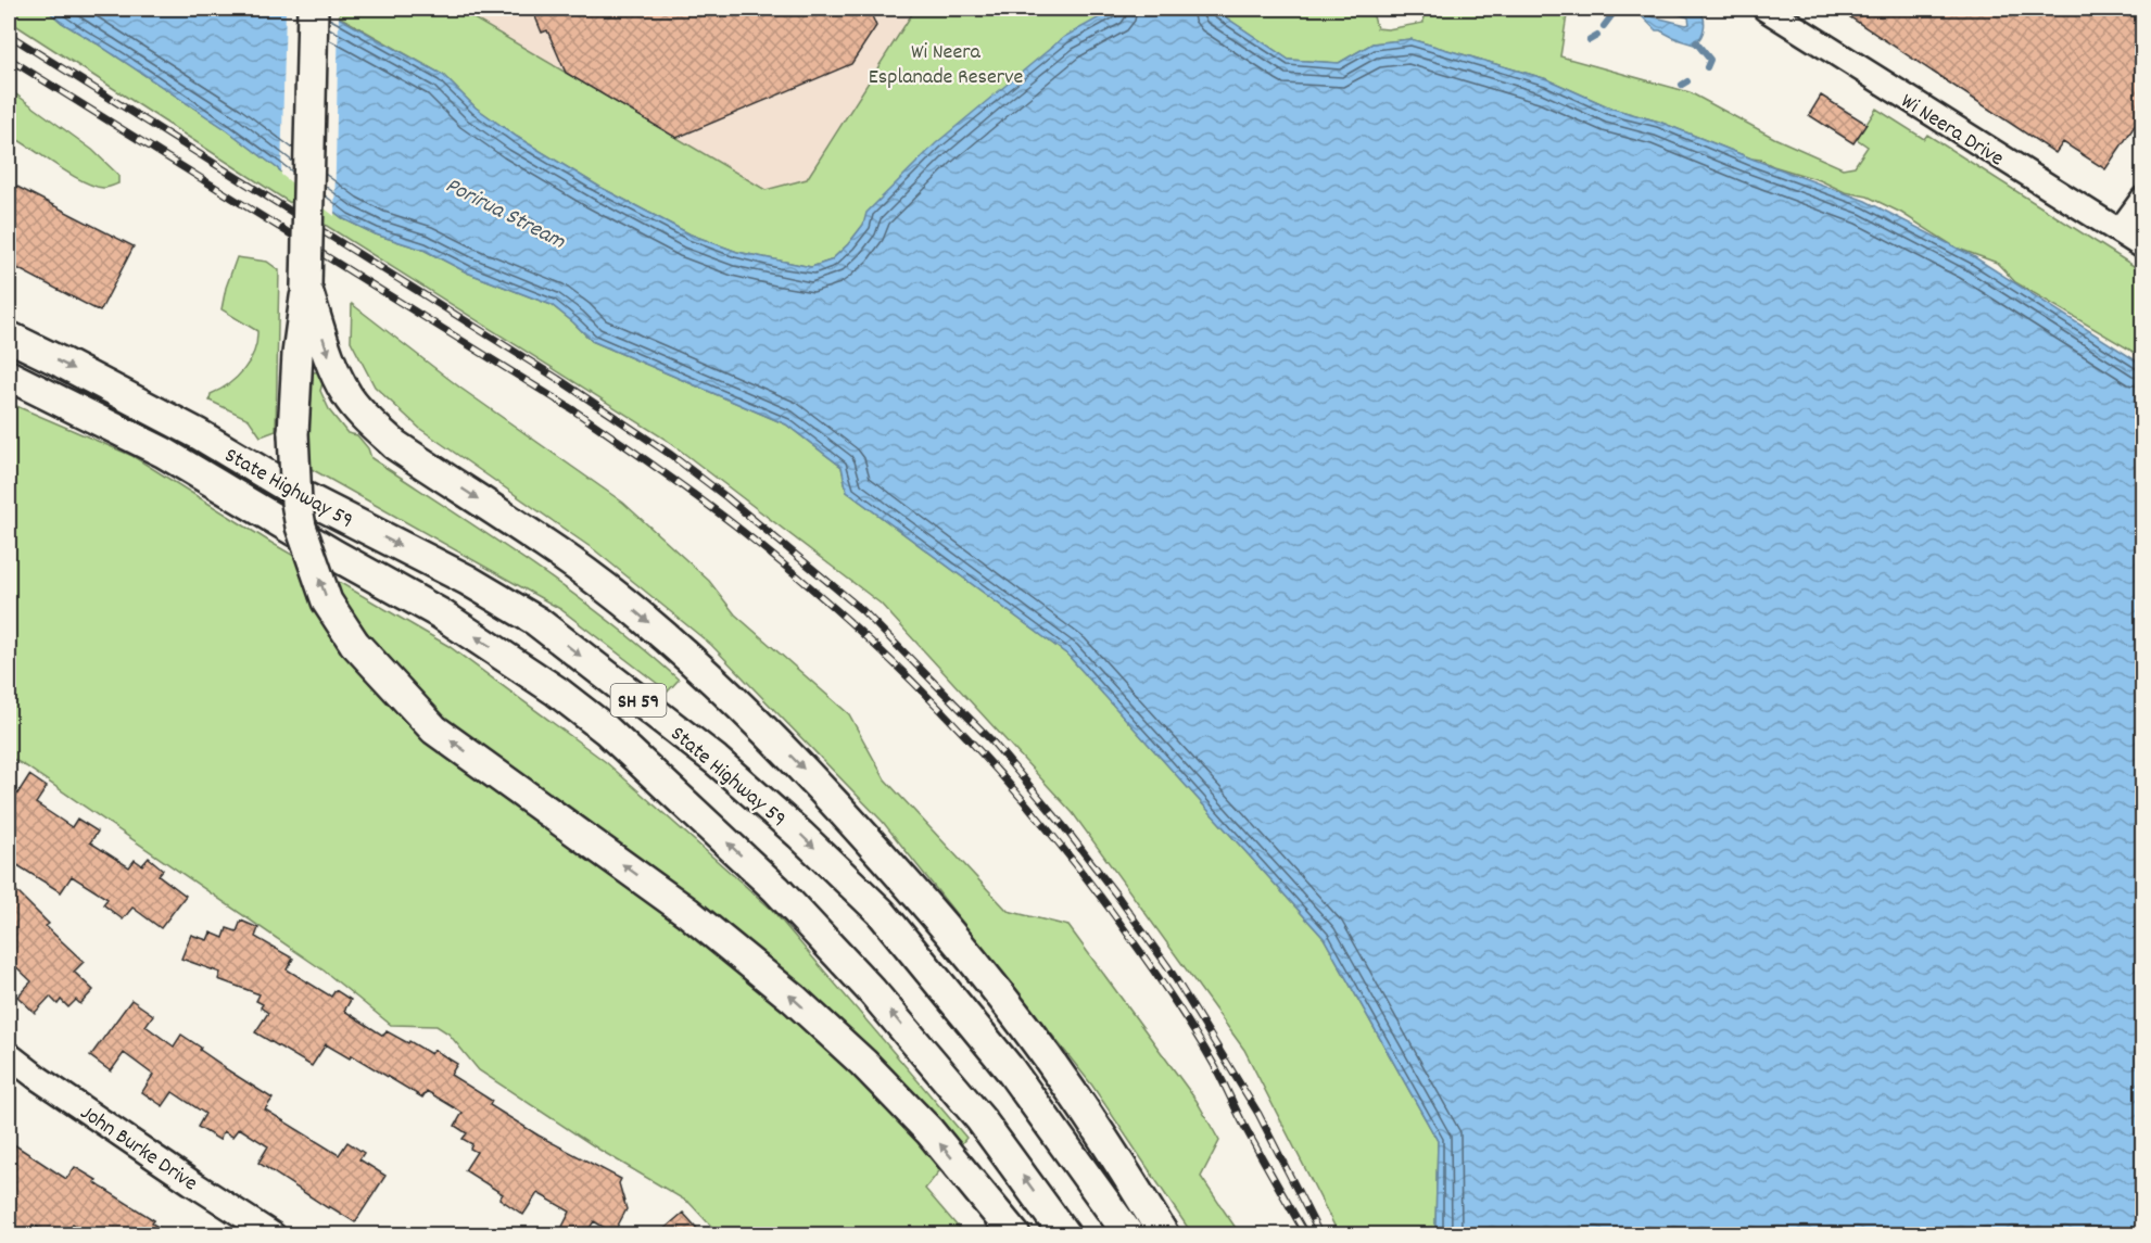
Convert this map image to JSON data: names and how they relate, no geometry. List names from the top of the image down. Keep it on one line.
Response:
{"streets":{"main road":["State Highway 59","SH 59"],"street":["Wi Neera Drive","John Burke Drive"]},"water":["Porirua Stream"],"parks":["Wi Neera Esplanade Reserve"]}
